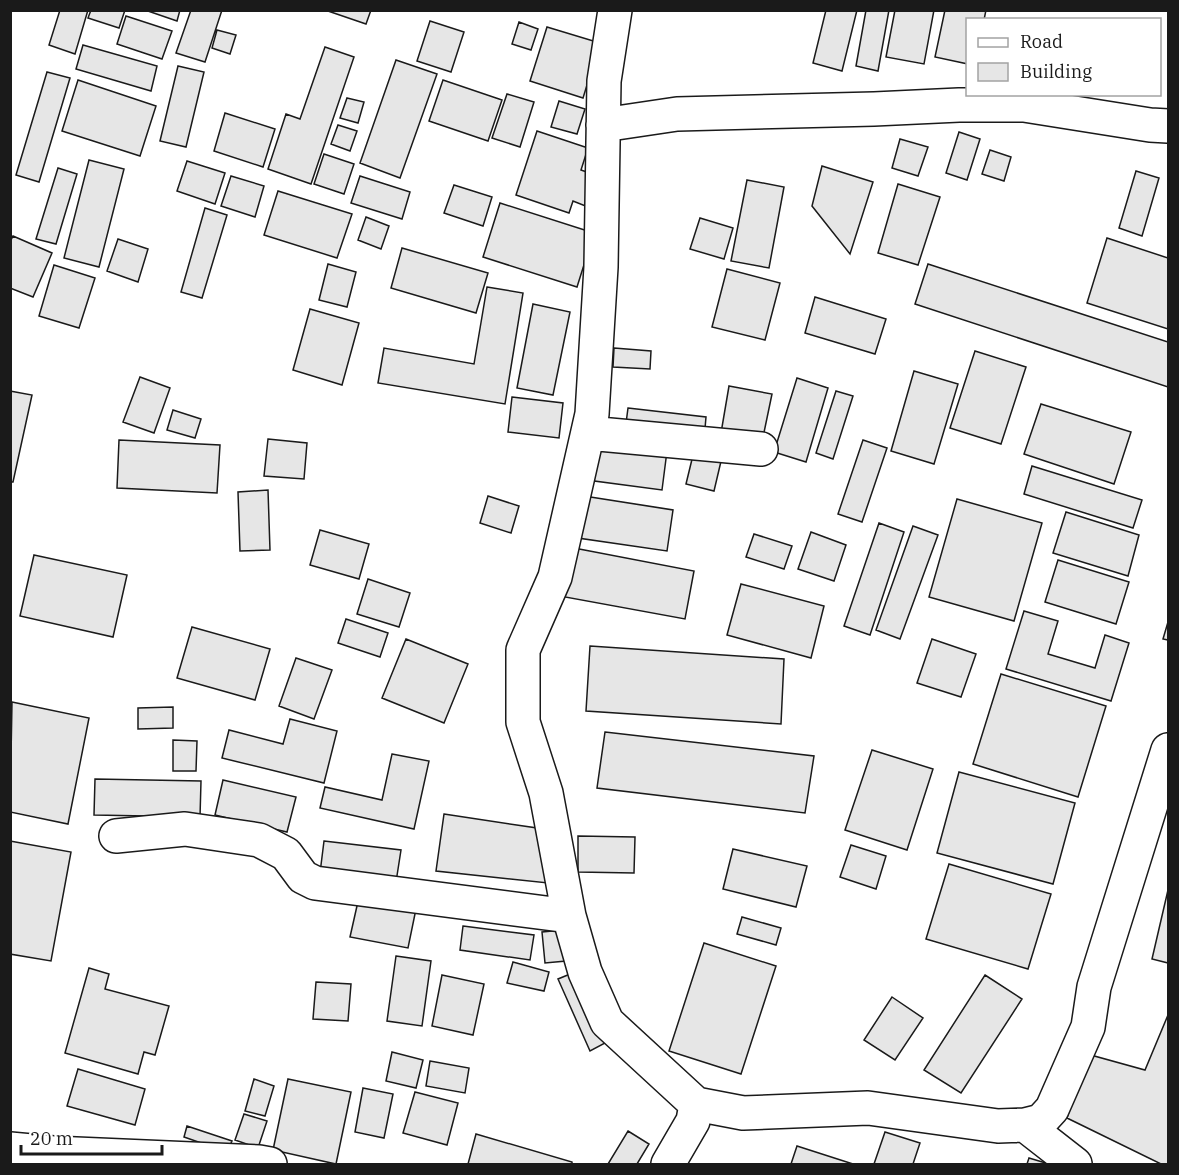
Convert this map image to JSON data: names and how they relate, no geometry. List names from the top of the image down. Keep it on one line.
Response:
{"legend":["Road","Building"],"scale_bar":"20 m"}
